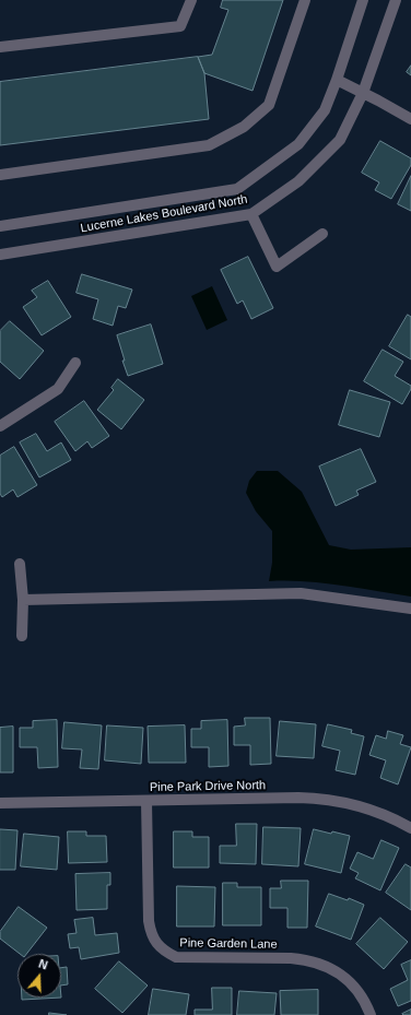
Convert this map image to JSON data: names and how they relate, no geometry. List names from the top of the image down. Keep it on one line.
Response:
{"streets":{"street":["Lucerne Lakes Boulevard North","Pine Park Drive North","Pine Garden Lane"]},"crossings":[["Pine Park Drive North","Pine Garden Lane"]],"north":"top"}
